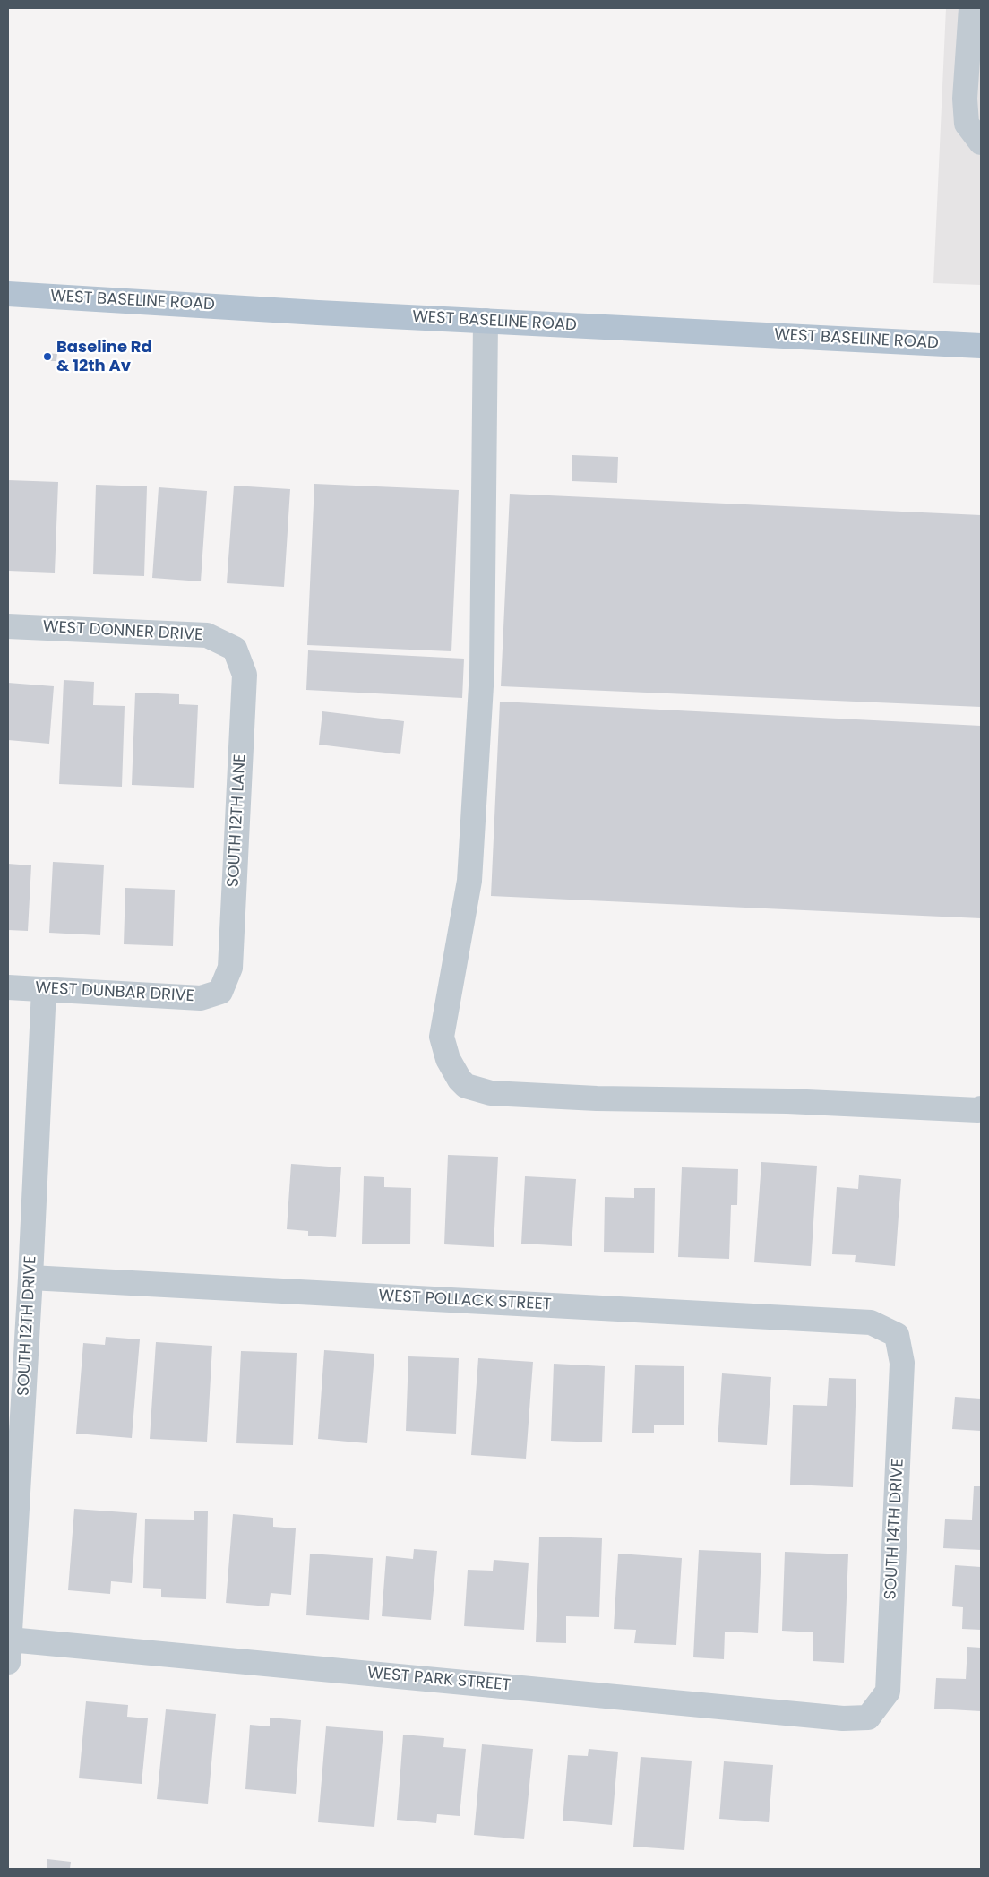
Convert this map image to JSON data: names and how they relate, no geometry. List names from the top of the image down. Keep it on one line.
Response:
{"streets":{"main road":["WEST BASELINE ROAD"],"street":["WEST DONNER DRIVE","SOUTH 12TH LANE","WEST DUNBAR DRIVE","WEST POLLACK STREET","SOUTH 12TH DRIVE","SOUTH 14TH DRIVE","WEST PARK STREET"]},"crossings":[["WEST DONNER DRIVE","SOUTH 12TH LANE"],["SOUTH 12TH LANE","WEST DUNBAR DRIVE"],["WEST DUNBAR DRIVE","SOUTH 12TH DRIVE"],["WEST POLLACK STREET","SOUTH 12TH DRIVE"],["WEST POLLACK STREET","SOUTH 14TH DRIVE"],["SOUTH 12TH DRIVE","WEST PARK STREET"],["SOUTH 14TH DRIVE","WEST PARK STREET"]],"places":["Baseline Rd & 12th Av"]}
